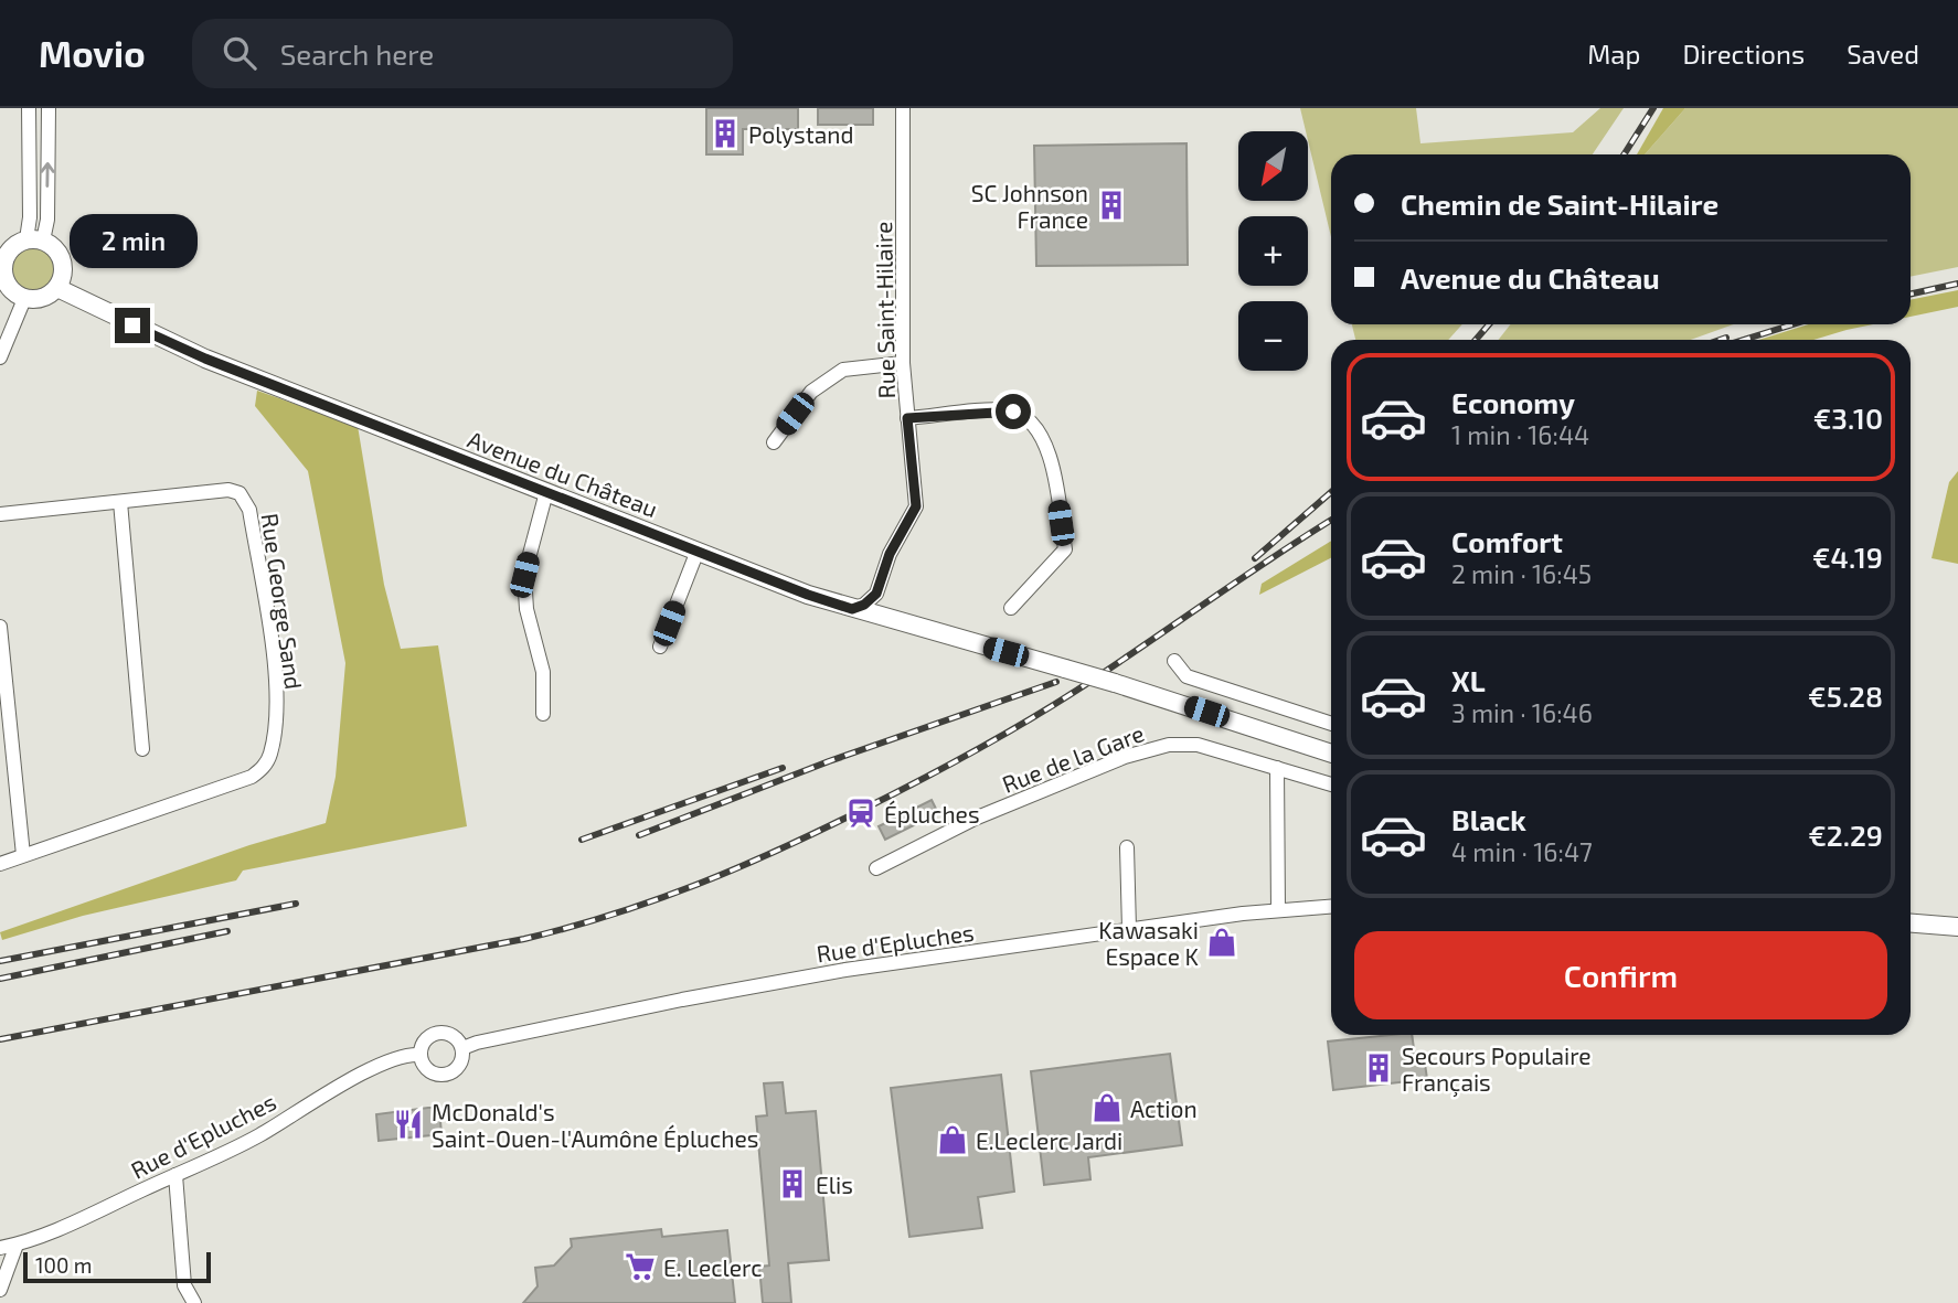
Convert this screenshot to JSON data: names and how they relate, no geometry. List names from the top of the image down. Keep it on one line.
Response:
{"streets":{"main road":["Avenue du Château"],"street":["Rue Saint-Hilaire","Rue George Sand","Rue de la Gare","Rue d'Epluches"]},"places":{"building":["Polystand","SC Johnson France","Secours Populaire Français","Elis"],"station":["Épluches"],"shop":["Kawasaki Espace K","Action","E.Leclerc Jardi"],"restaurant":["McDonald's Saint-Ouen-l'Aumône Épluches"],"supermarket":["E. Leclerc"]},"scale_bar":"100 m","north":"bottom left","page":{"header":"Movio","search":"Search here","nav":["Map","Directions","Saved"],"map_buttons":["+","−"],"banner":["Chemin de Saint-Hilaire","Avenue du Château"],"bubble":"2 min","list":[{"name":"Economy","note":"1 min · 16:44","value":"€3.10"},{"name":"Comfort","note":"2 min · 16:45","value":"€4.19"},{"name":"XL","note":"3 min · 16:46","value":"€5.28"},{"name":"Black","note":"4 min · 16:47","value":"€2.29"}],"buttons":"Confirm","scale":"100 m"}}
